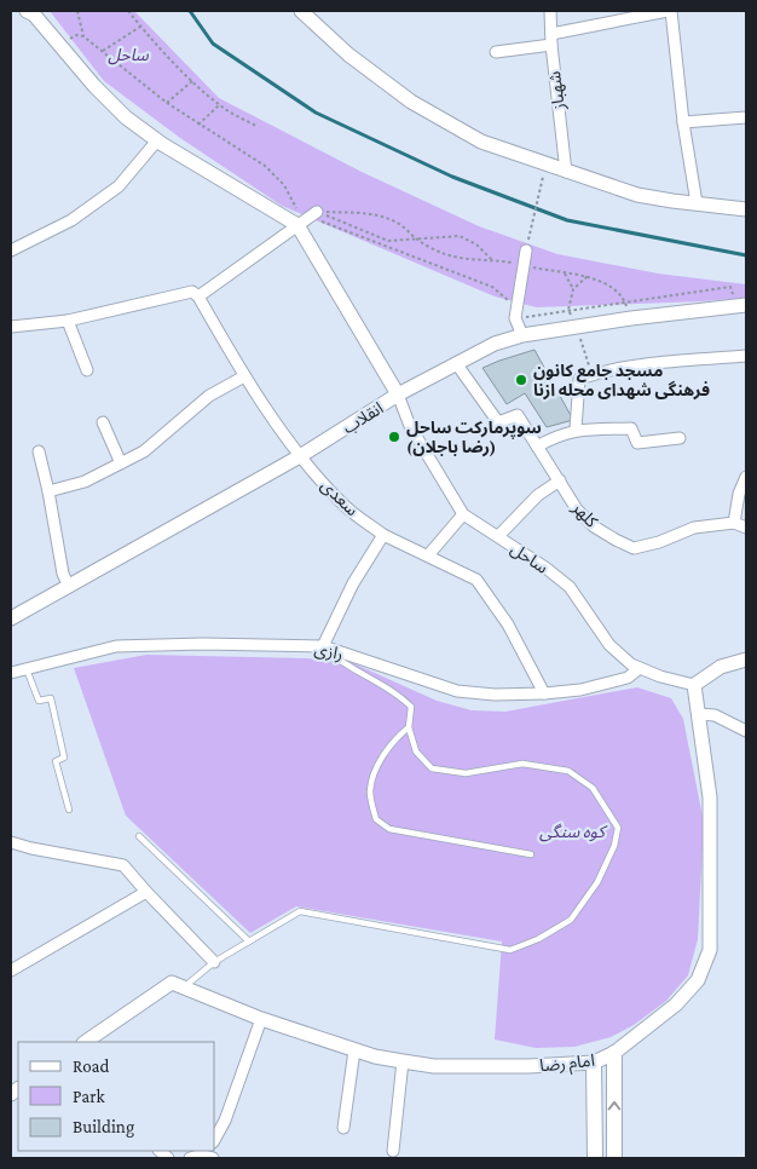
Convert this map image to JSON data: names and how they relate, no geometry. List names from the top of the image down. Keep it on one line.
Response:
{"streets":{"street":["شهباز","انقلاب","سعدی","کلهر","ساحل","رازی","امام رضا"]},"crossings":[["انقلاب","سعدی"],["انقلاب","کلهر"],["انقلاب","ساحل"],["سعدی","رازی"],["ساحل","رازی"],["ساحل","امام رضا"]],"parks":["ساحل","کوه سنگی"],"places":["مسجد جامع کانون فرهنگی شهدای محله ازنا","سوپرمارکت ساحل (رضا باجلان)"],"legend":["Road","Park","Building"]}
